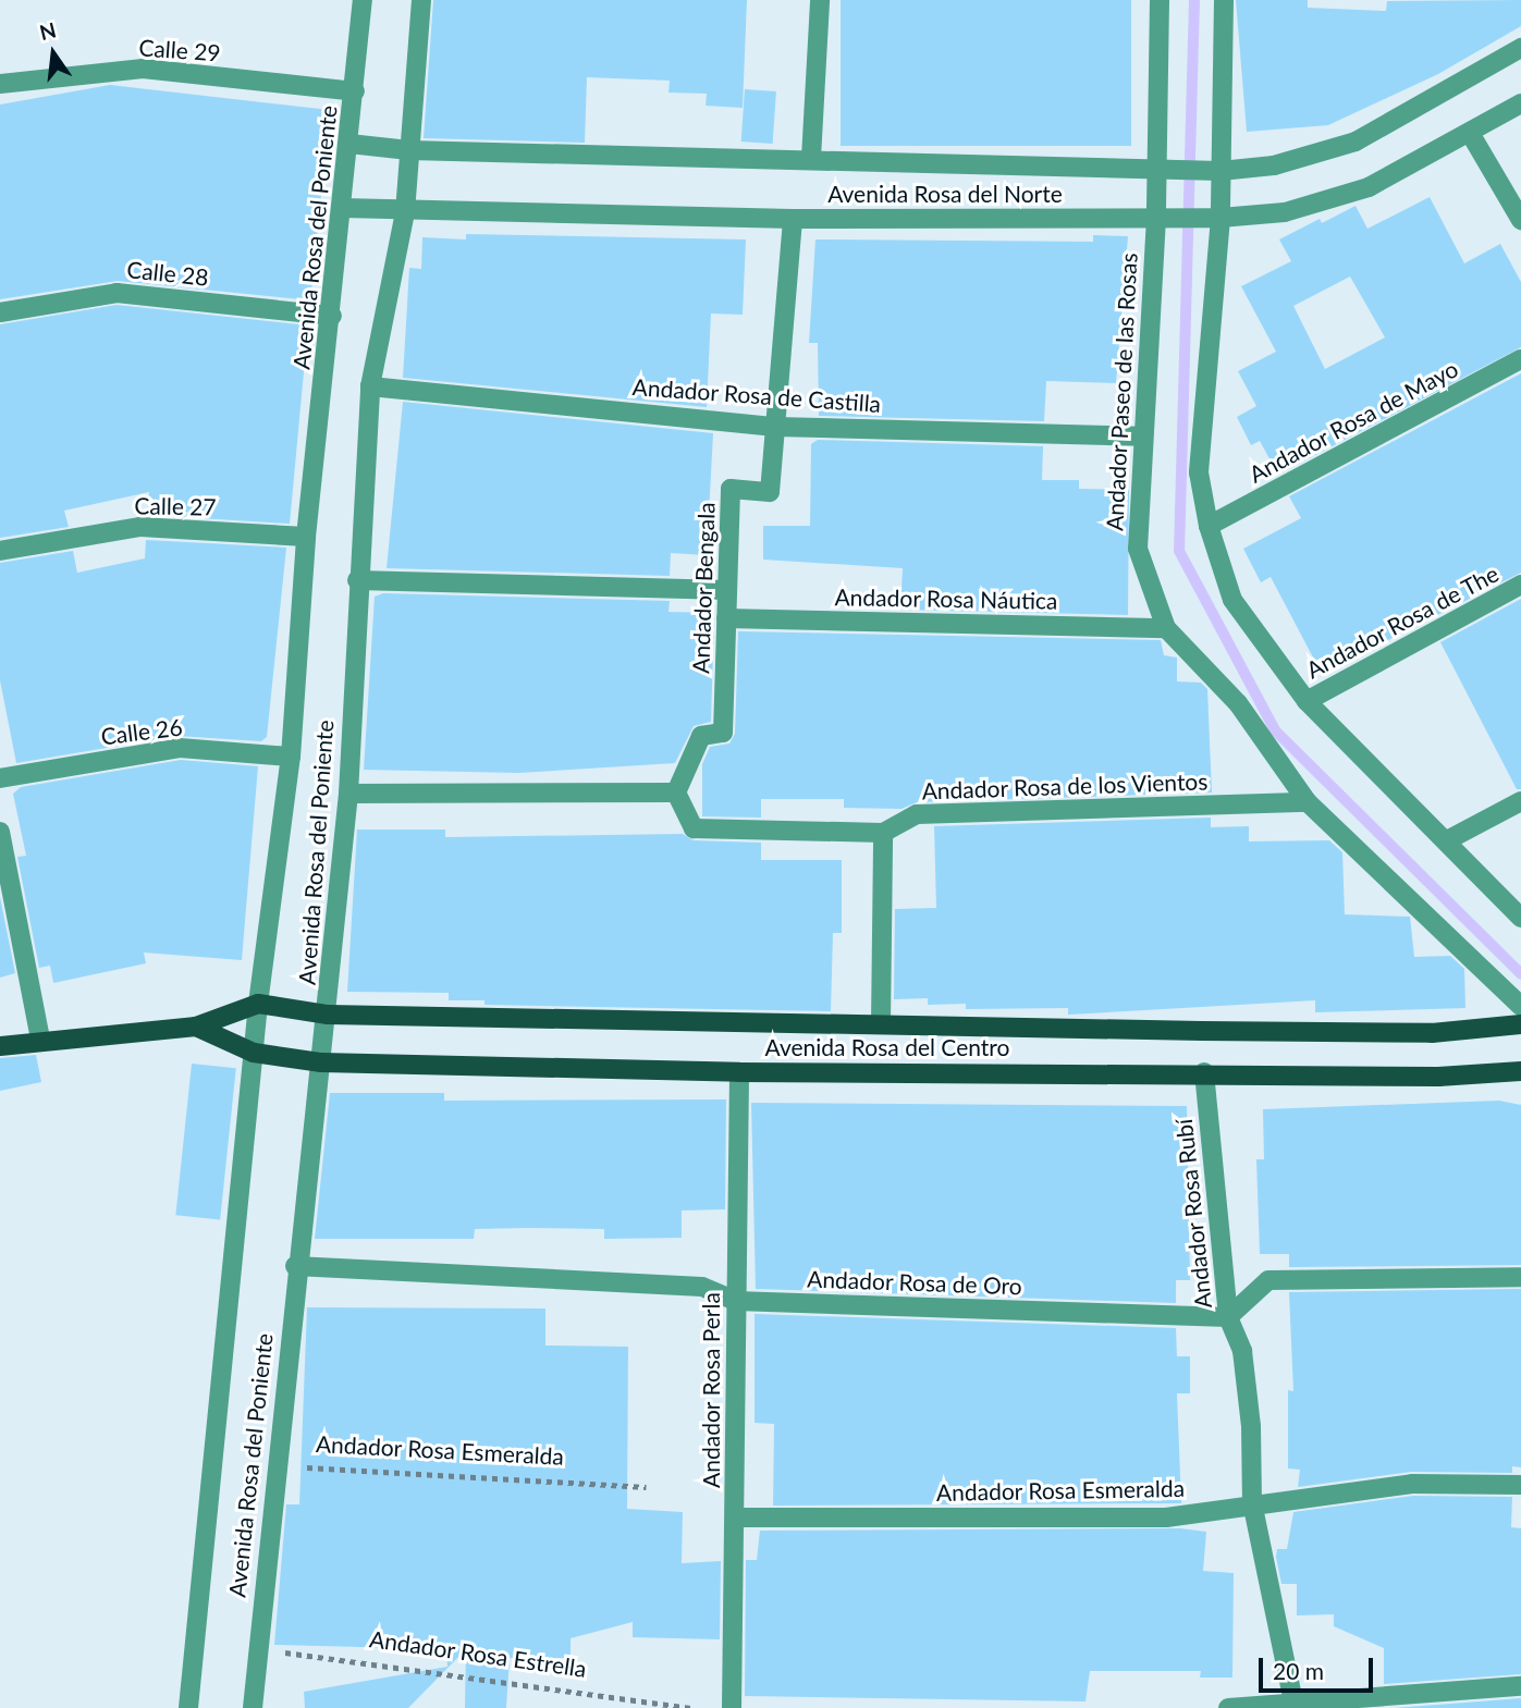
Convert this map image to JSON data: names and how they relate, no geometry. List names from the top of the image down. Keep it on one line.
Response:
{"streets":{"main road":["Avenida Rosa del Centro"],"street":["Calle 29","Avenida Rosa del Norte","Avenida Rosa del Poniente","Calle 28","Andador Paseo de las Rosas","Andador Rosa de Castilla","Andador Rosa de Mayo","Calle 27","Andador Bengala","Andador Rosa Náutica","Andador Rosa de The","Calle 26","Andador Rosa de los Vientos","Andador Rosa Rubí","Andador Rosa de Oro","Andador Rosa Perla","Andador Rosa Esmeralda"],"path":["Andador Rosa Estrella"]},"crossings":[["Calle 29","Avenida Rosa del Poniente"],["Avenida Rosa del Norte","Avenida Rosa del Poniente"],["Avenida Rosa del Norte","Andador Paseo de las Rosas"],["Avenida Rosa del Norte","Andador Bengala"],["Avenida Rosa del Poniente","Calle 28"],["Avenida Rosa del Poniente","Andador Rosa de Castilla"],["Avenida Rosa del Poniente","Calle 27"],["Avenida Rosa del Poniente","Calle 26"],["Avenida Rosa del Poniente","Avenida Rosa del Centro"],["Avenida Rosa del Poniente","Andador Rosa de Oro"],["Avenida Rosa del Poniente","Andador Rosa Esmeralda"],["Avenida Rosa del Poniente","Andador Rosa Estrella"],["Andador Paseo de las Rosas","Andador Rosa de Castilla"],["Andador Paseo de las Rosas","Andador Rosa Náutica"],["Andador Paseo de las Rosas","Andador Rosa de los Vientos"],["Andador Rosa de Castilla","Andador Bengala"],["Andador Bengala","Andador Rosa Náutica"],["Avenida Rosa del Centro","Andador Rosa Rubí"],["Avenida Rosa del Centro","Andador Rosa Perla"],["Andador Rosa Rubí","Andador Rosa de Oro"],["Andador Rosa Rubí","Andador Rosa Esmeralda"],["Andador Rosa de Oro","Andador Rosa Perla"],["Andador Rosa Perla","Andador Rosa Esmeralda"]],"scale_bar":"20 m","north":"top"}
